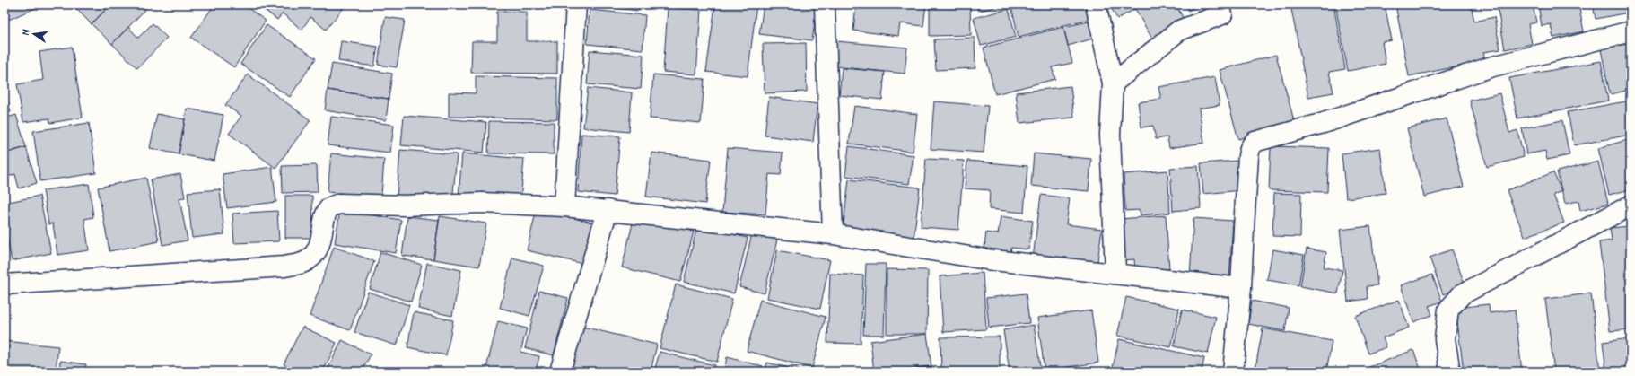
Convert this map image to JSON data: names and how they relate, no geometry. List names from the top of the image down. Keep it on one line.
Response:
{"north":"left"}
